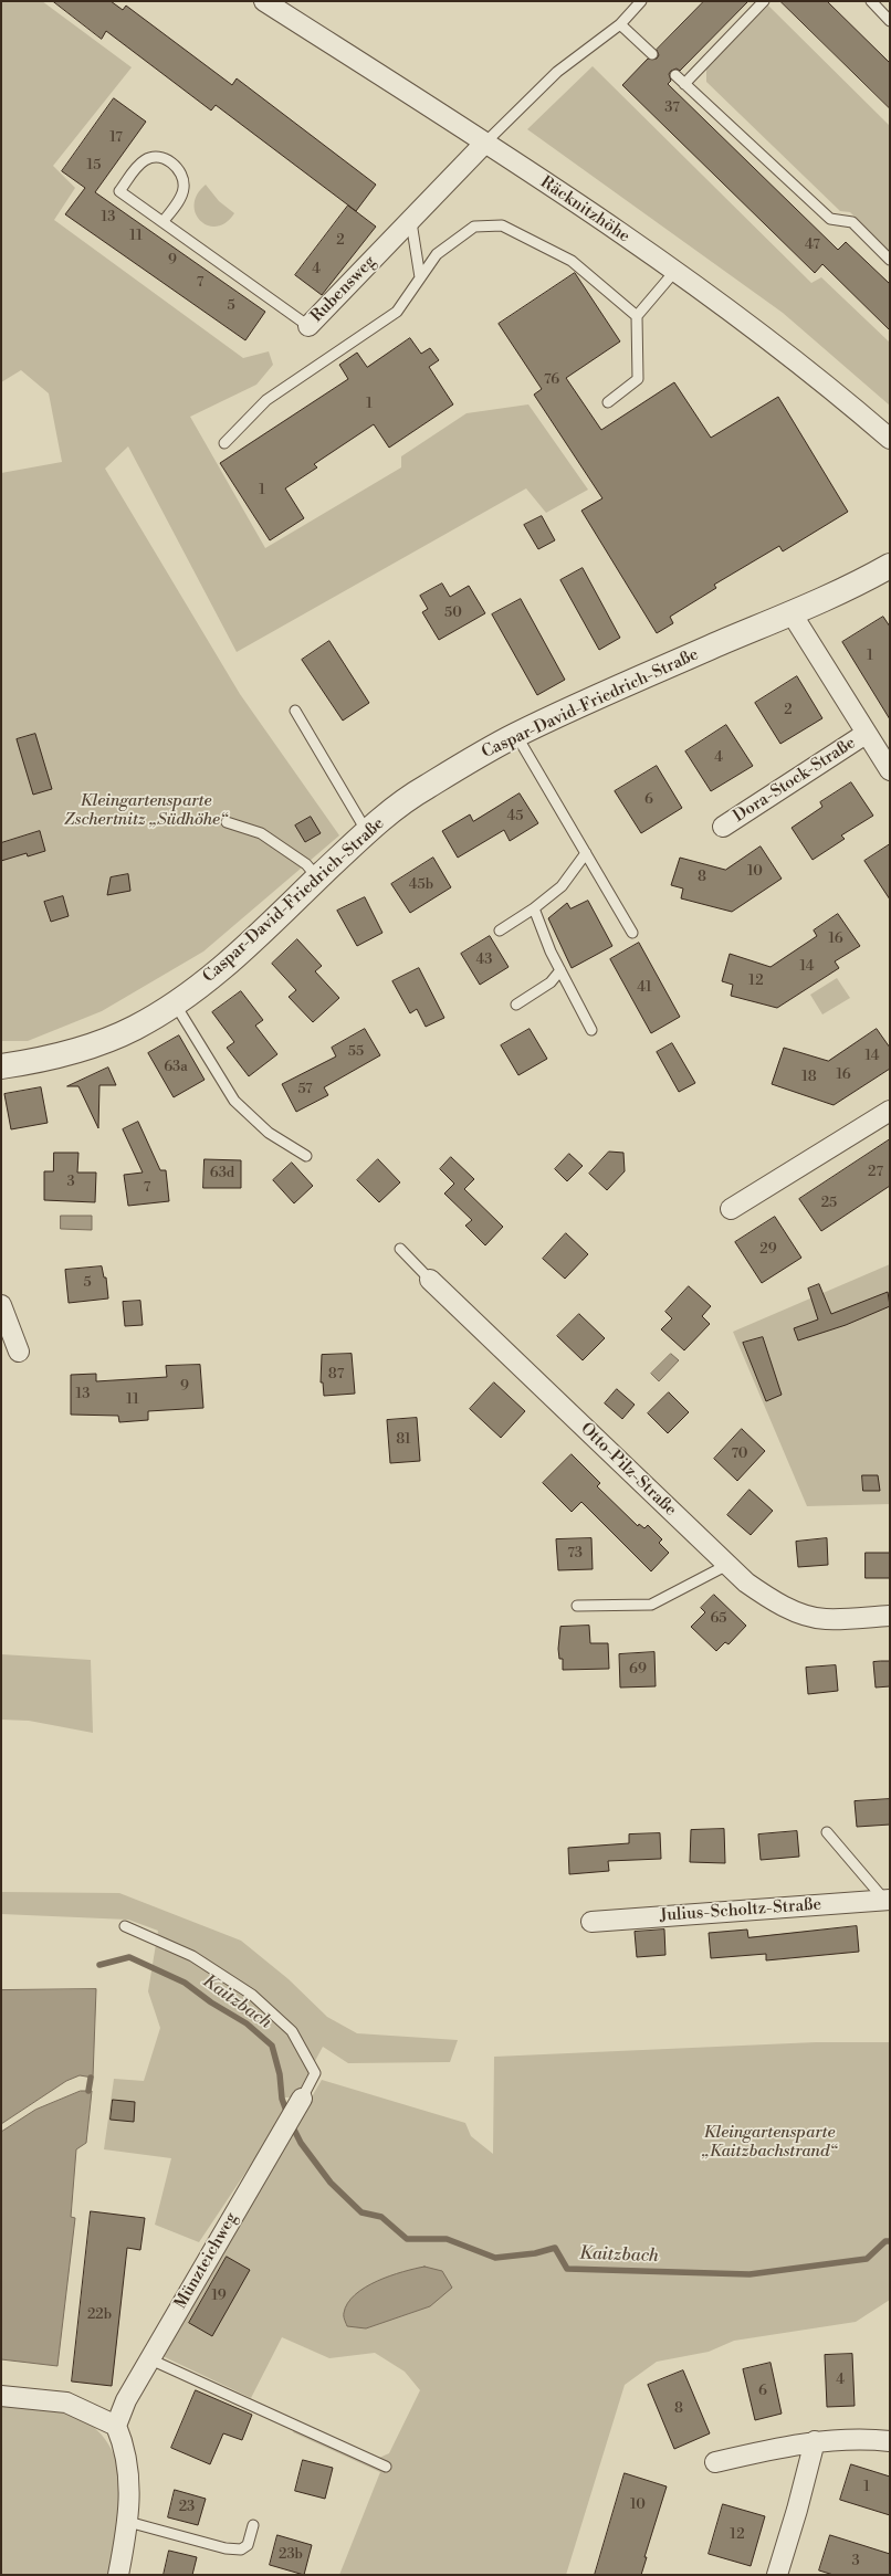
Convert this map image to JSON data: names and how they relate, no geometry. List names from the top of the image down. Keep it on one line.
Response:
{"streets":{"street":["Räcknitzhöhe","Rubensweg","Caspar-David-Friedrich-Straße","Dora-Stock-Straße","Otto-Pilz-Straße","Julius-Scholtz-Straße","Münzteichweg"]},"crossings":[["Räcknitzhöhe","Rubensweg"],["Caspar-David-Friedrich-Straße","Dora-Stock-Straße"]],"water":["Kaitzbach"],"parks":["Kleingartensparte Zschertnitz „Südhöhe“","Kleingartensparte „Kaitzbachstrand“"],"house_numbers":["37","17","15","13","11","2","47","9","4","7","5","76","1","1","50","1","2","4","6","45","10","8","45b","16","43","14","12","41","55","14","63a","16","18","57","27","63d","3","7","25","29","5","87","9","13","11","81","70","73","65","69","19","22b","4","6","8","1","10","23","12","23b","3"]}
